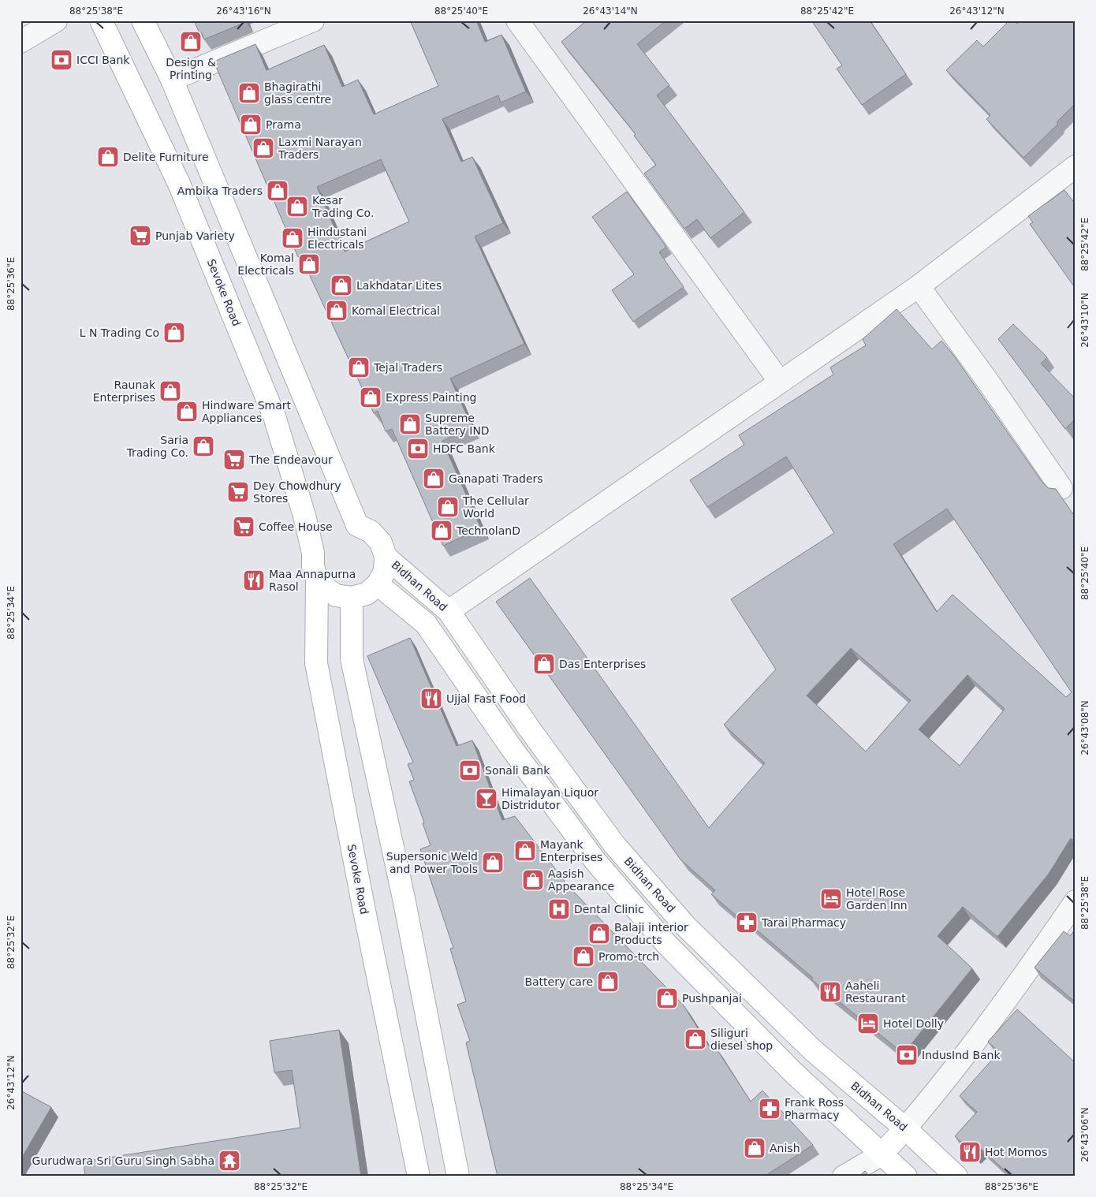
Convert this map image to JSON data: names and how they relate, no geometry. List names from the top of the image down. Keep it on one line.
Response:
{"streets":{"main road":["Sevoke Road","Bidhan Road"]},"places":{"shop":["Design & Printing","Bhagirathi glass centre","Prama","Laxmi Narayan Traders","Delite Furniture","Ambika Traders","Kesar Trading Co.","Hindustani Electricals","Komal Electricals","Lakhdatar Lites","Komal Electrical","L N Trading Co","Tejal Traders","Raunak Enterprises","Express Painting","Hindware Smart Appliances","Supreme Battery IND","Saria Trading Co.","Ganapati Traders","The Cellular World","TechnolanD","Das Enterprises","Mayank Enterprises","Supersonic Weld and Power Tools","Aasish Appearance","Balaji interior Products","Promo-trch","Battery care","Pushpanjai","Siliguri diesel shop","Anish"],"bank":["ICCI Bank","HDFC Bank","Sonali Bank","IndusInd Bank"],"supermarket":["Punjab Variety","The Endeavour","Dey Chowdhury Stores","Coffee House"],"restaurant":["Maa Annapurna Rasol","Ujjal Fast Food","Aaheli Restaurant","Hot Momos"],"bar":["Himalayan Liquor Distridutor"],"hotel":["Hotel Rose Garden Inn","Hotel Dolly"],"hospital":["Dental Clinic"],"pharmacy":["Tarai Pharmacy","Frank Ross Pharmacy"],"temple":["Gurudwara Sri Guru Singh Sabha"]},"coordinates":["88°25'38\"E","26°43'16\"N","88°25'40\"E","26°43'14\"N","88°25'42\"E","26°43'12\"N","88°25'36\"E","26°43'10\"N","88°25'34\"E","26°43'08\"N","88°25'32\"E","26°43'06\"N"]}
